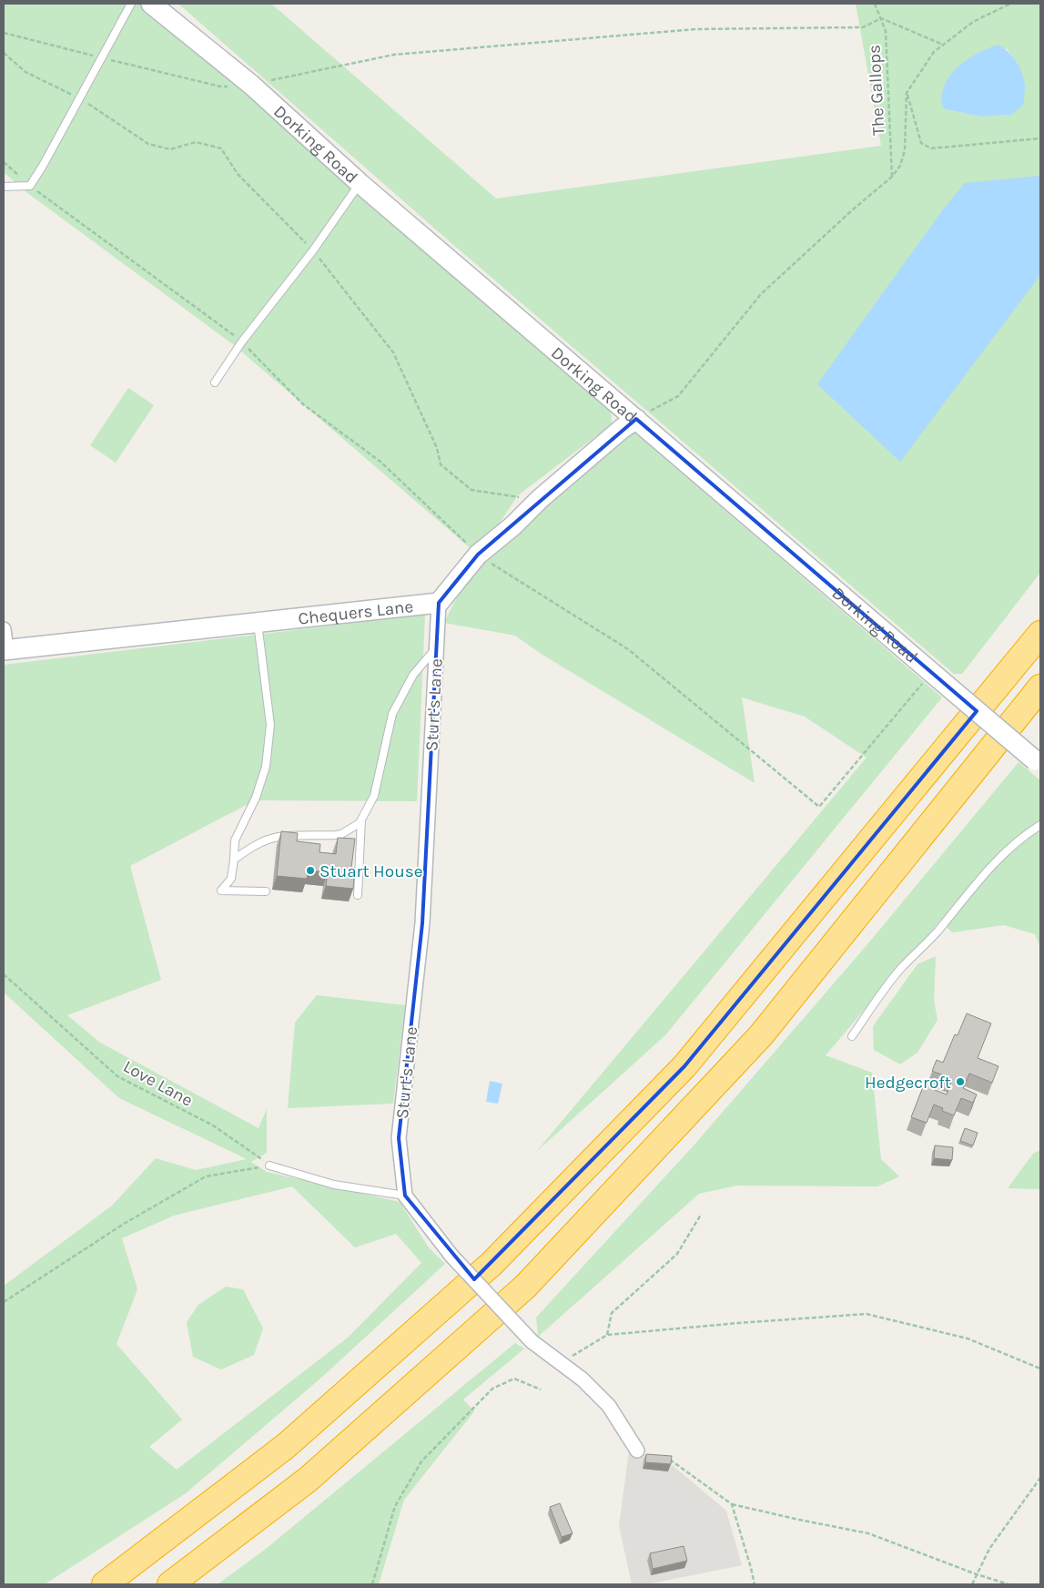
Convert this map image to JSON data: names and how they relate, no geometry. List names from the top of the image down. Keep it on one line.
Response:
{"streets":{"main road":["Dorking Road","Chequers Lane"],"street":["Sturt's Lane"],"path":["The Gallops","Love Lane"]},"crossings":[["Dorking Road","Chequers Lane"],["Chequers Lane","Sturt's Lane"]],"places":["Stuart House","Hedgecroft"]}
